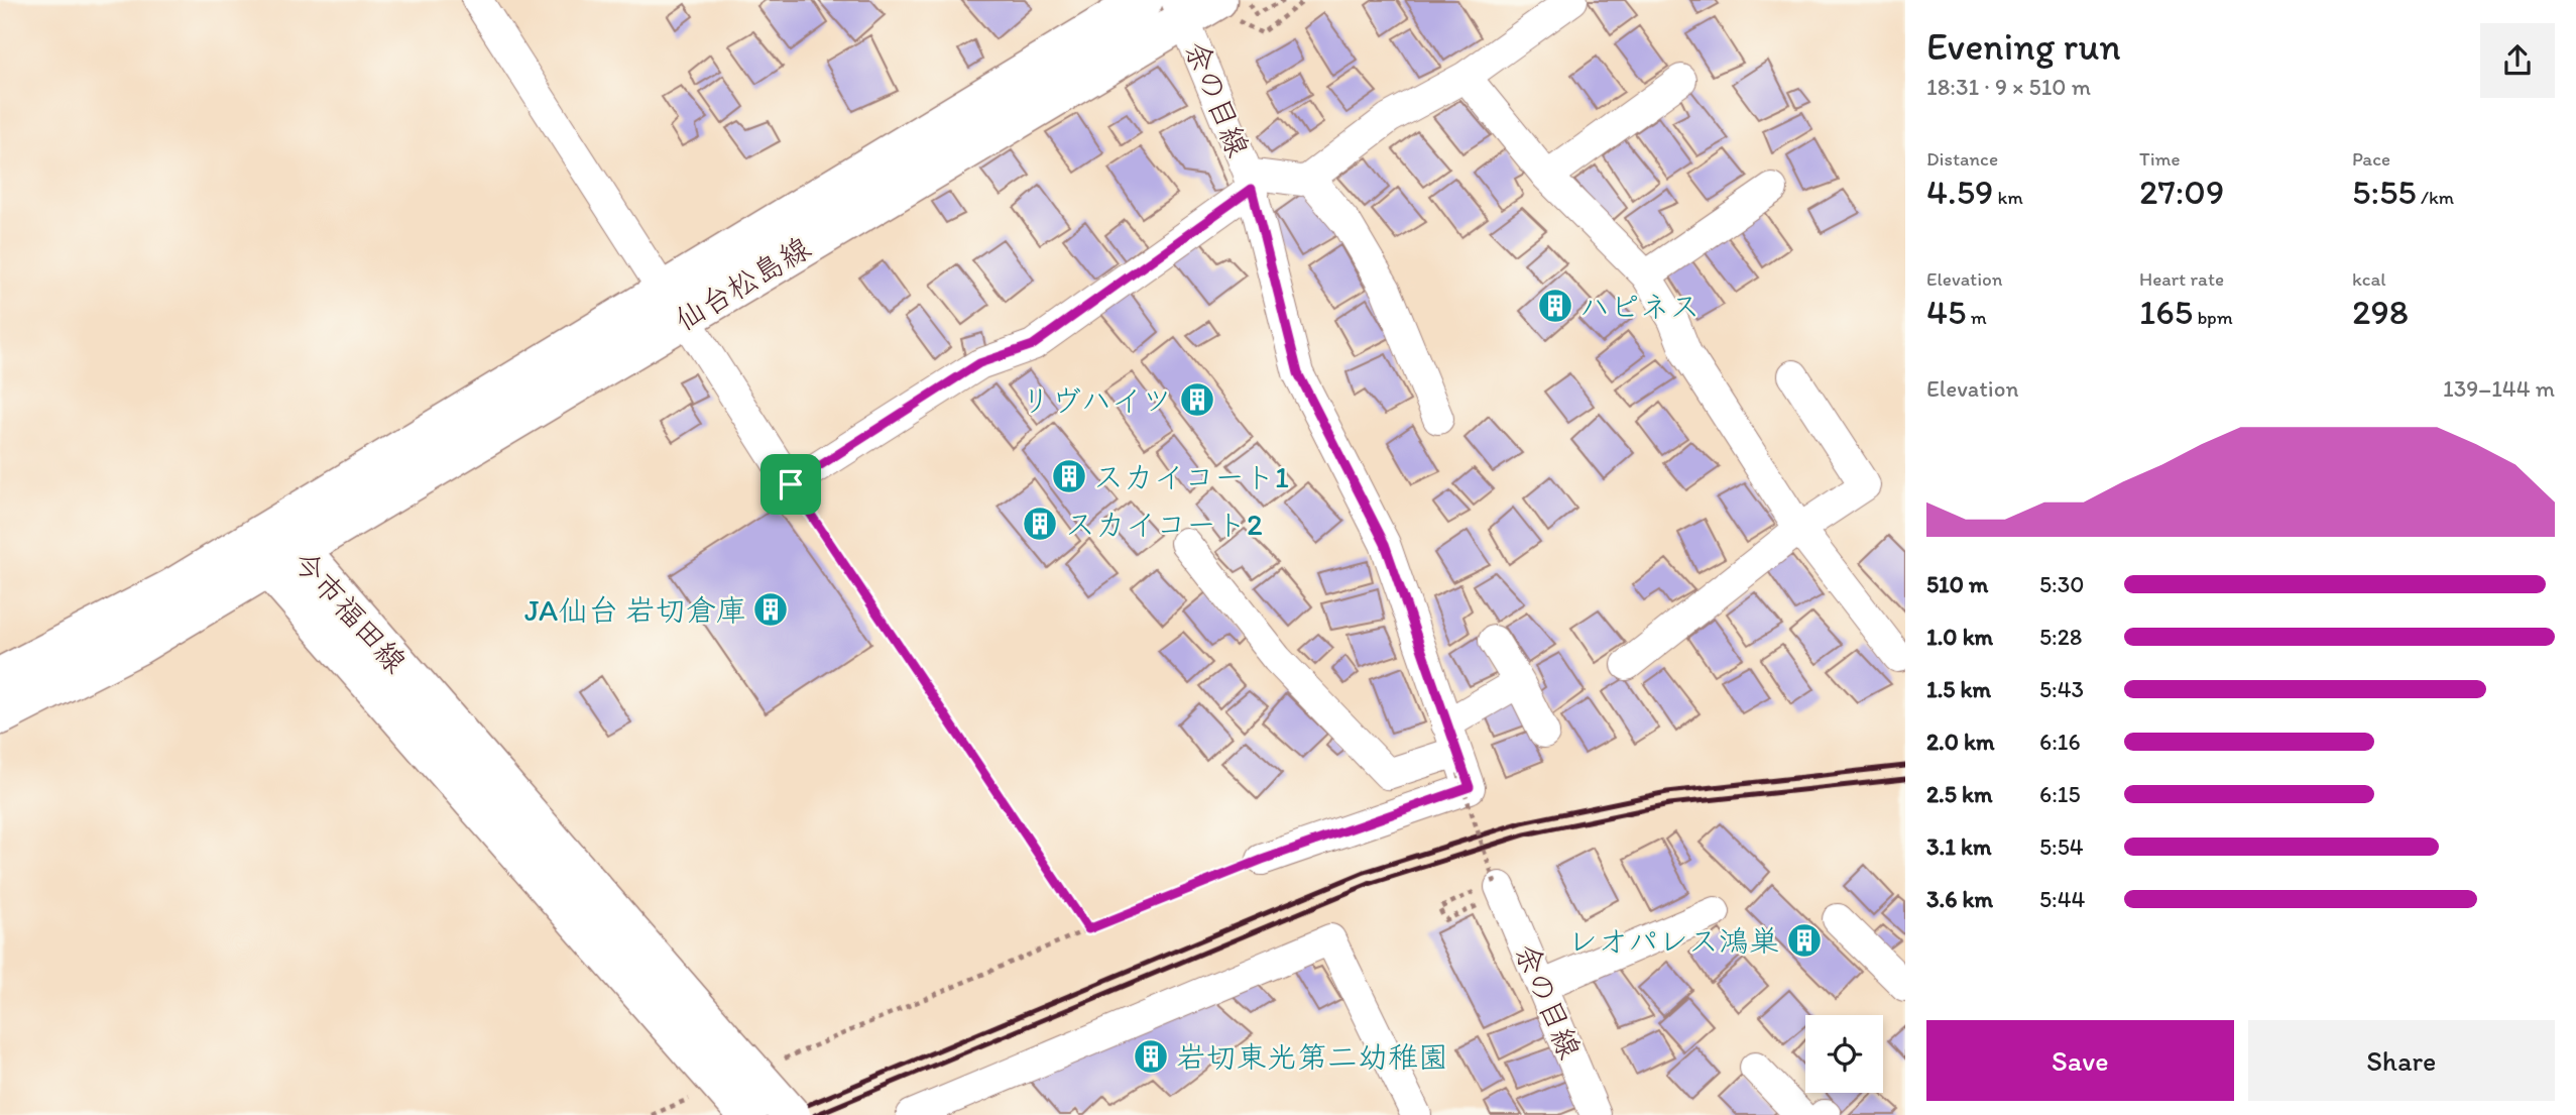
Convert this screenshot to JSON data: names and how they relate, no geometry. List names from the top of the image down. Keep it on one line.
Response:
{"streets":{"main road":["仙台松島線","今市福田線"],"street":["余の目線"]},"crossings":[["余の目線","仙台松島線"],["仙台松島線","今市福田線"]],"places":{"building":["ハピネス","リヴハイツ","スカイコート1","スカイコート2","JA仙台 岩切倉庫","レオパレス鴻巣","岩切東光第二幼稚園"]},"page":{"heading":["Evening run","18:31 · 9 × 510 m"],"stats":[["Distance","4.59 km"],["Time","27:09"],["Pace","5:55 /km"],["Elevation","45 m"],["Heart rate","165 bpm"],["kcal","298"]],"chart":["Elevation","139–144 m"],"list":[{"name":"510 m","note":"5:30"},{"name":"1.0 km","note":"5:28"},{"name":"1.5 km","note":"5:43"},{"name":"2.0 km","note":"6:16"},{"name":"2.5 km","note":"6:15"},{"name":"3.1 km","note":"5:54"},{"name":"3.6 km","note":"5:44"}],"buttons":["Save","Share"]}}
